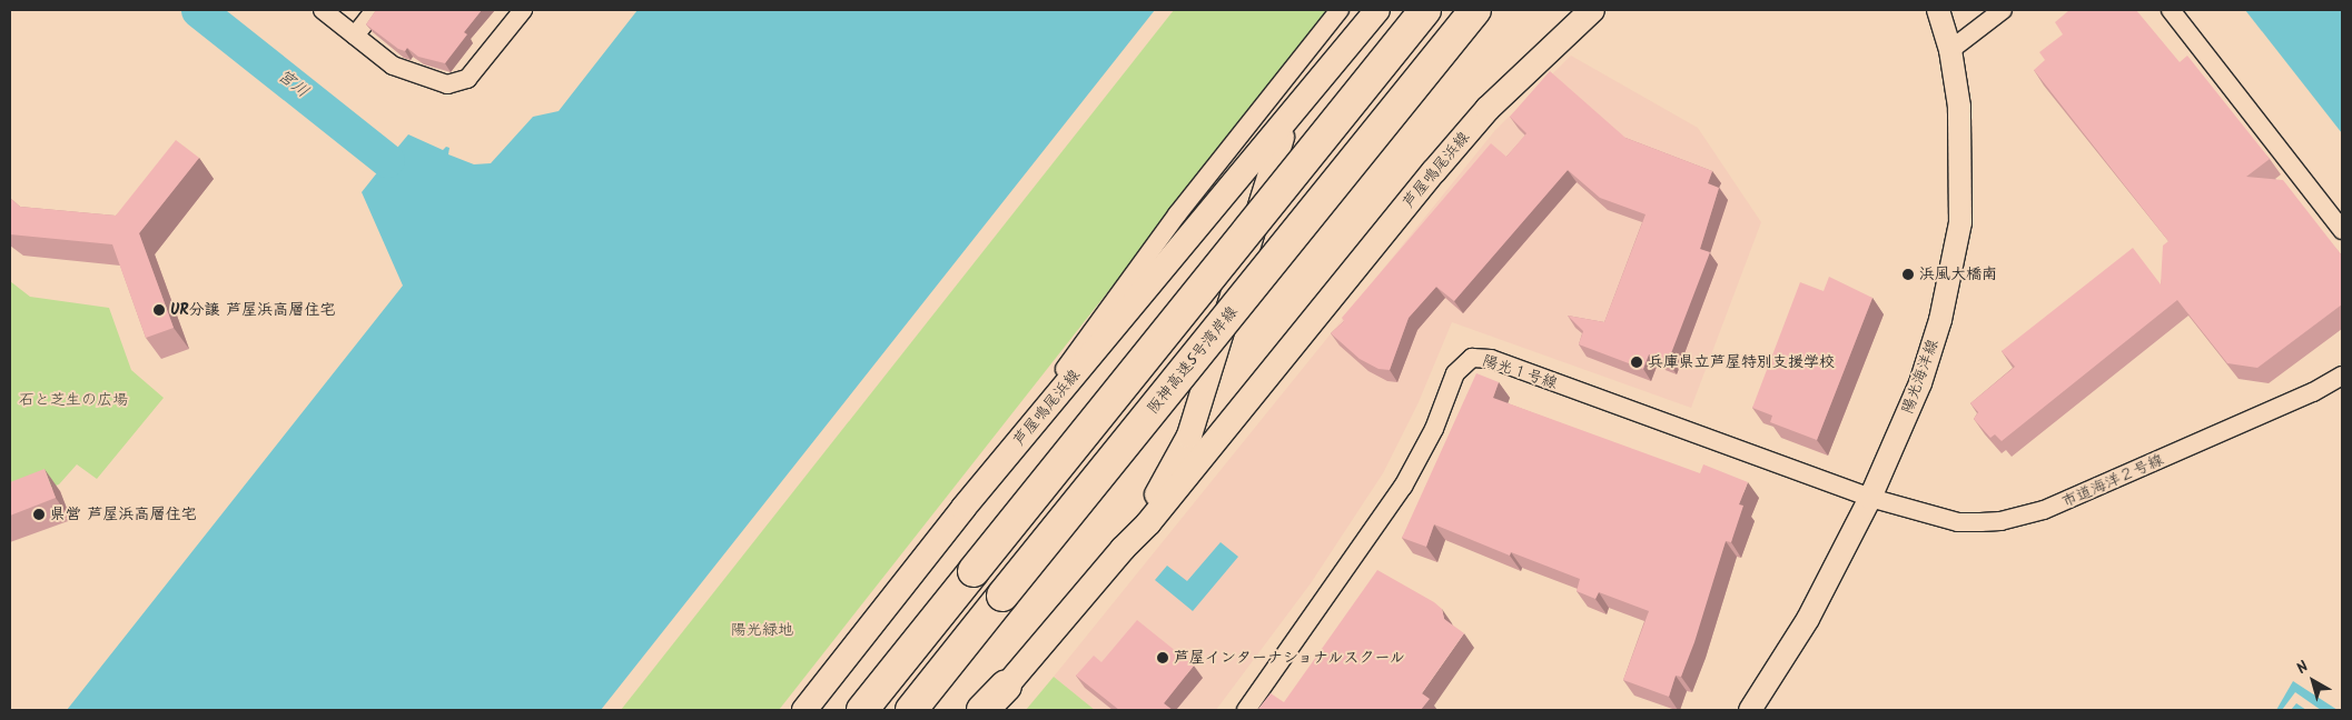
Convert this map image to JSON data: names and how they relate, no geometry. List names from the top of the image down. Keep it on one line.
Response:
{"streets":{"highway":["阪神高速5号湾岸線"],"main road":["芦屋鳴尾浜線"],"street":["陽光１号線","陽光海洋線","市道海洋２号線"]},"crossings":[["陽光１号線","陽光海洋線"],["陽光１号線","市道海洋２号線"],["陽光海洋線","市道海洋２号線"]],"water":["宮川"],"parks":["石と芝生の広場","陽光緑地"],"places":["浜風大橋南","UR分譲 芦屋浜高層住宅","兵庫県立芦屋特別支援学校","県営 芦屋浜高層住宅","芦屋インターナショナルスクール"],"north":"top left"}
